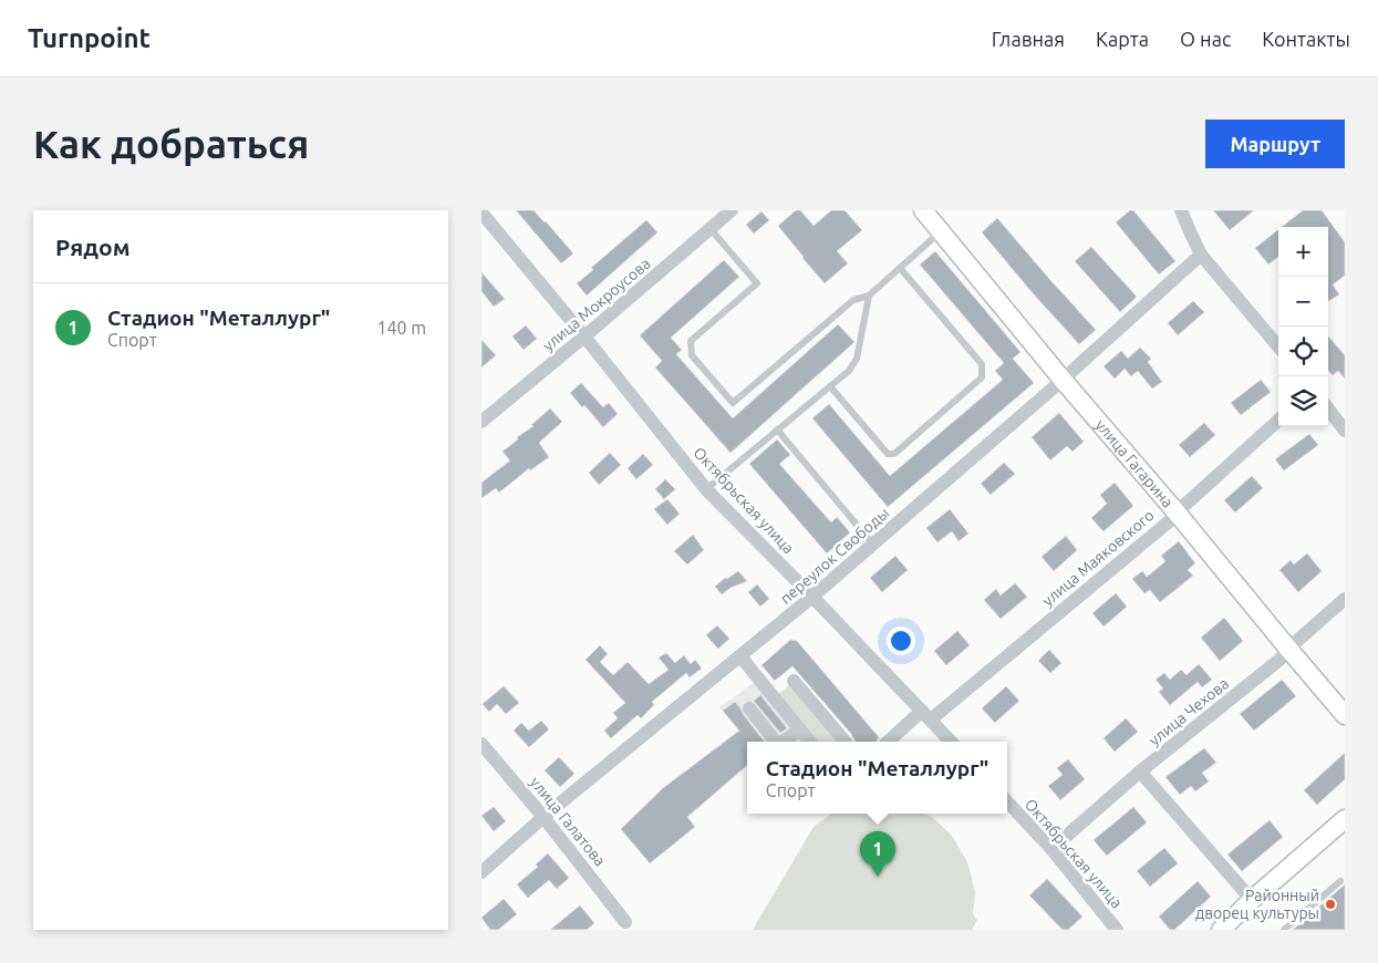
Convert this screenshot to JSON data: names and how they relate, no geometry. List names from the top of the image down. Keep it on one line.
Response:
{"streets":{"main road":["улица Гагарина"],"street":["улица Мокроусова","Октябрьская улица","переулок Свободы","улица Маяковского","улица Чехова","улица Галатова"]},"crossings":[["улица Мокроусова","Октябрьская улица"],["улица Гагарина","переулок Свободы"],["улица Гагарина","улица Маяковского"],["улица Гагарина","улица Чехова"],["Октябрьская улица","переулок Свободы"],["Октябрьская улица","улица Маяковского"],["Октябрьская улица","улица Чехова"],["переулок Свободы","улица Галатова"]],"places":["Районный дворец культуры"],"page":{"header":"Turnpoint","nav":["Главная","Карта","О нас","Контакты"],"buttons":"Маршрут","title":"Как добраться","heading":"Рядом","map_buttons":["+","−"],"list":[{"mark":"1","name":"Стадион \"Металлург\"","note":"Спорт","value":"140 m"}],"popup":["Стадион \"Металлург\"","Спорт"],"pins":"1"}}
